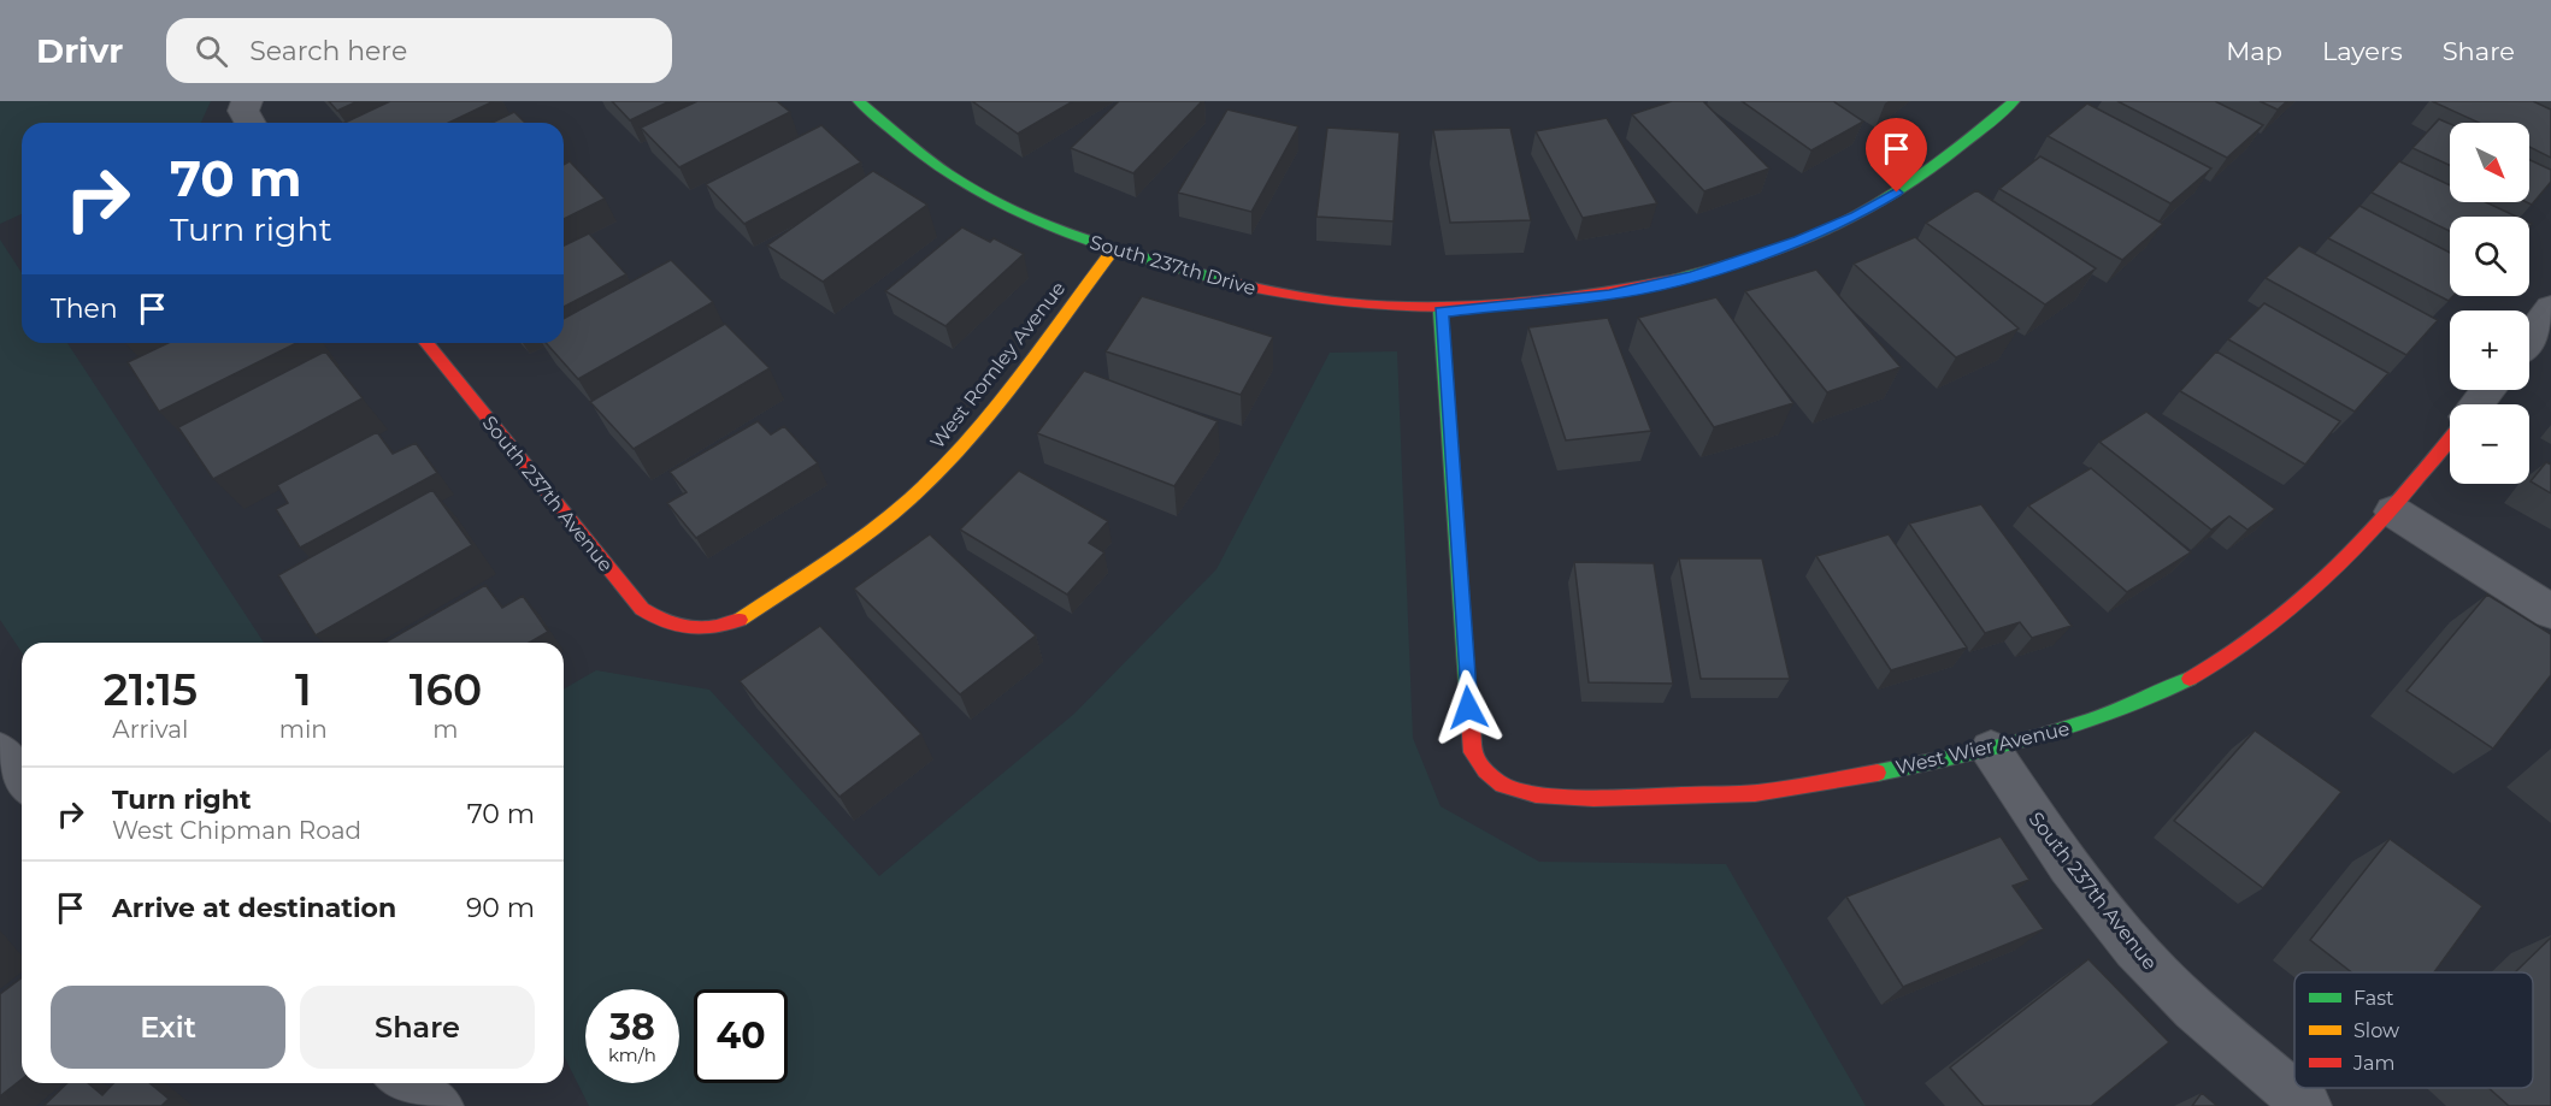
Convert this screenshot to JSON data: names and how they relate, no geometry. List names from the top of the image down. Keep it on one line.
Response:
{"streets":{"street":["South 237th Drive","West Romley Avenue","South 237th Avenue","West Wier Avenue"]},"crossings":[["South 237th Drive","West Romley Avenue"],["South 237th Drive","West Wier Avenue"],["West Romley Avenue","South 237th Avenue"],["South 237th Avenue","West Wier Avenue"]],"legend":["Fast","Slow","Jam"],"north":"bottom right","page":{"header":"Drivr","search":"Search here","nav":["Map","Layers","Share"],"map_buttons":["+","−"],"turn":["70 m","Turn right"],"then":"Then","eta":["21:15","Arrival","1","min","160","m"],"list":[{"name":"Turn right","note":"West Chipman Road","value":"70 m"},{"name":"Arrive at destination","value":"90 m"}],"buttons":["Exit","Share"],"speed":"38 km/h","limit":"40"}}
